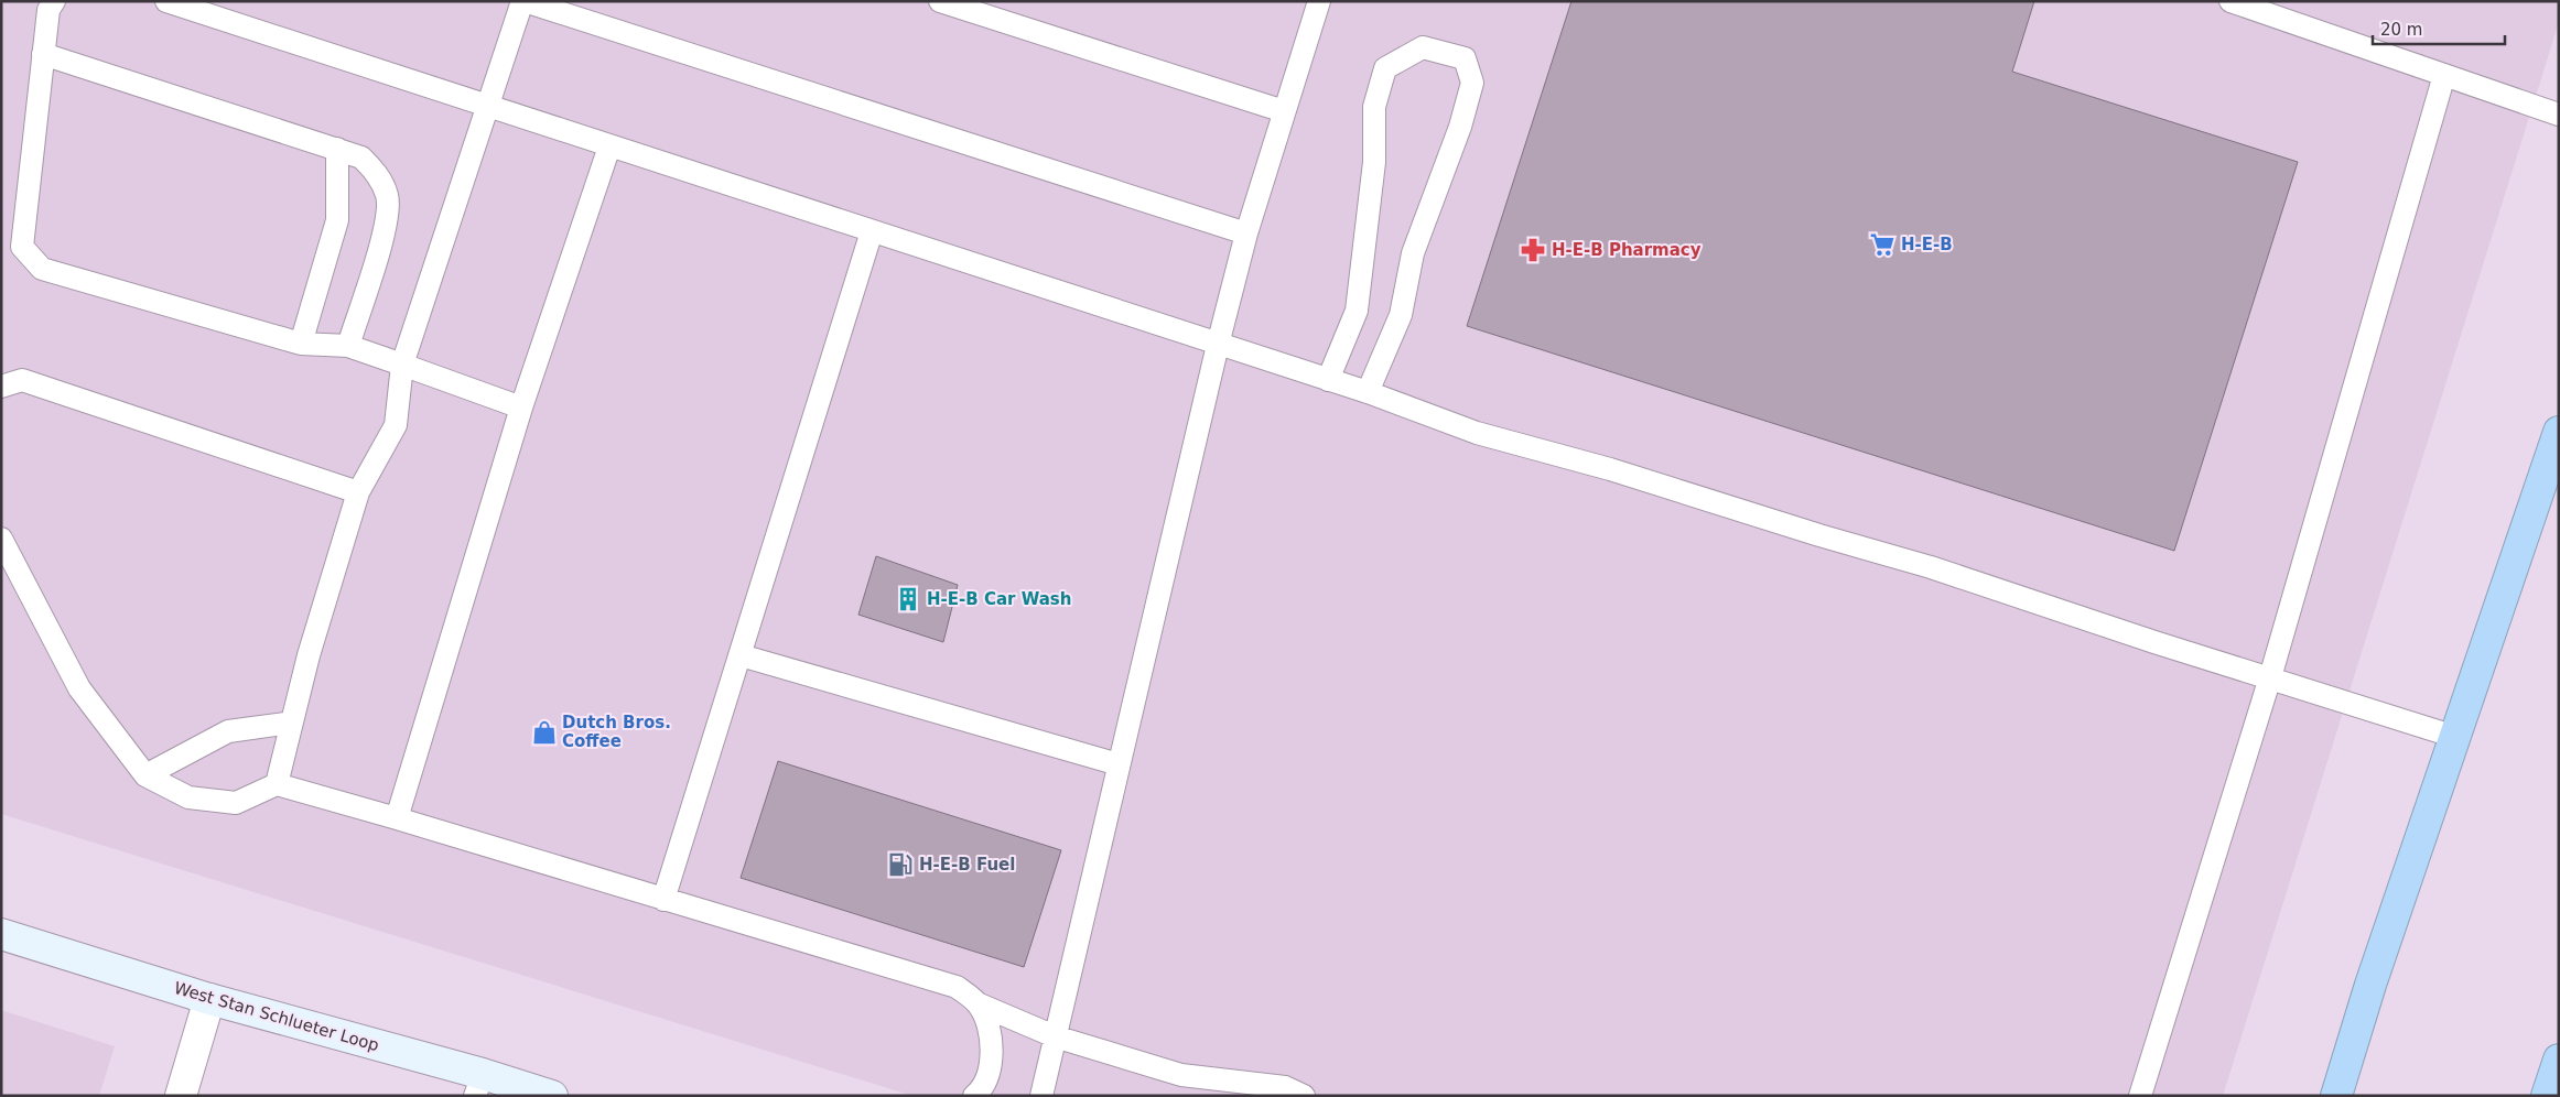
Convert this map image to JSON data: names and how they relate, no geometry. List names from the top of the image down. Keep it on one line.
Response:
{"streets":{"main road":["West Stan Schlueter Loop"]},"places":{"supermarket":["H-E-B"],"pharmacy":["H-E-B Pharmacy"],"building":["H-E-B Car Wash"],"shop":["Dutch Bros. Coffee"],"fuel station":["H-E-B Fuel"]},"scale_bar":"20 m"}
